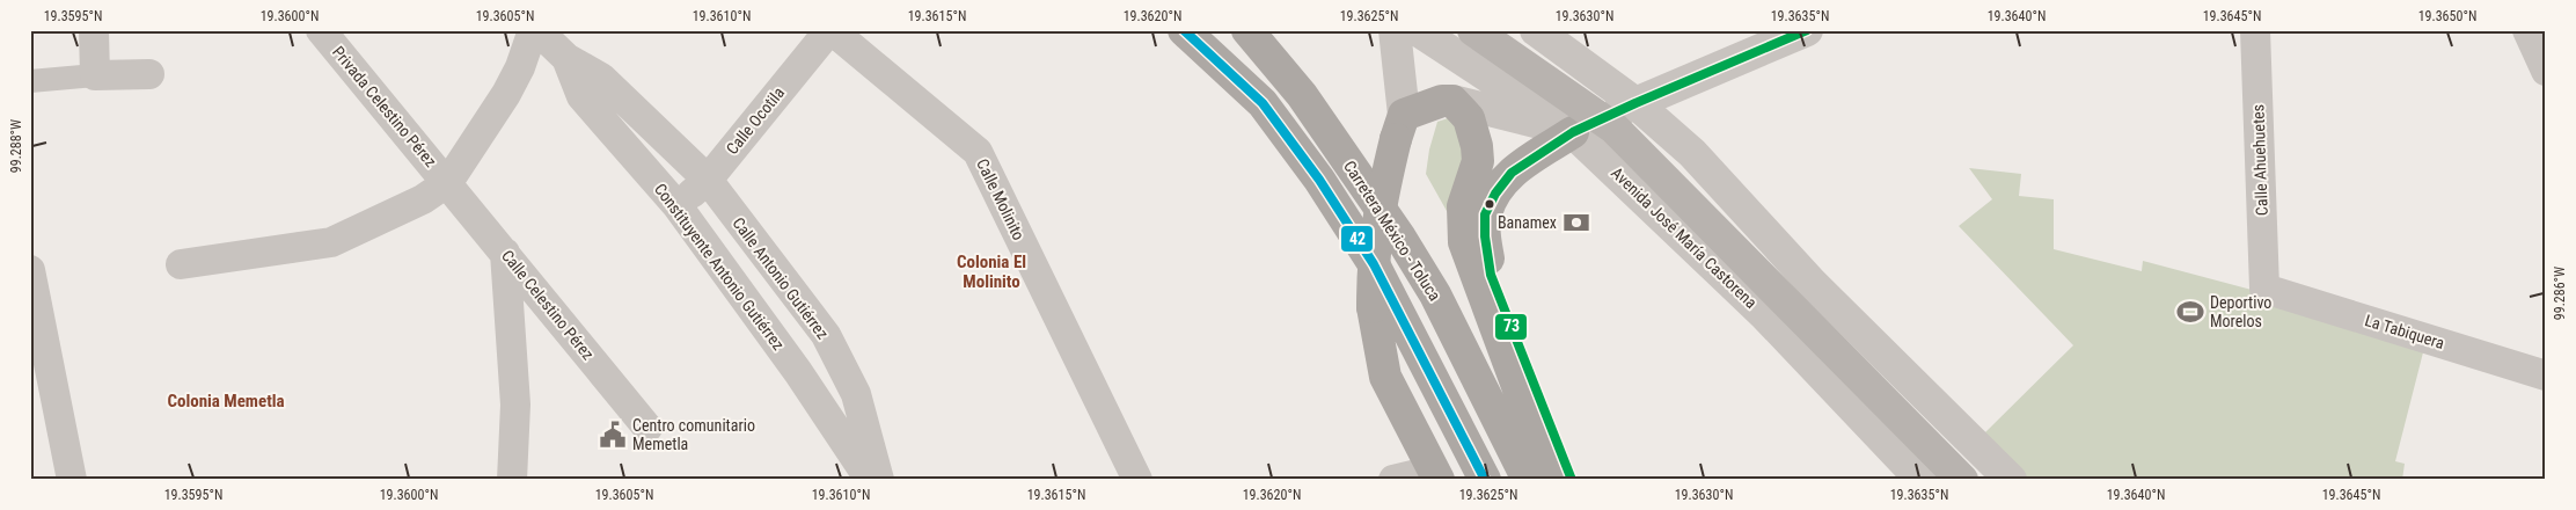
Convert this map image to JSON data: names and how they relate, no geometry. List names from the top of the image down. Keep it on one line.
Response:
{"streets":{"main road":["Carretera México - Toluca","Avenida José María Castorena"],"street":["Privada Celestino Pérez","Calle Ocotila","Calle Ahuehuetes","Calle Molinito","Constituyente Antonio Gutiérrez","Calle Antonio Gutiérrez","Calle Celestino Pérez","La Tabiquera"]},"crossings":[["Privada Celestino Pérez","Calle Celestino Pérez"],["Calle Ocotila","Calle Molinito"],["Calle Ocotila","Constituyente Antonio Gutiérrez"],["Calle Ocotila","Calle Antonio Gutiérrez"],["Calle Ahuehuetes","La Tabiquera"],["Constituyente Antonio Gutiérrez","Calle Antonio Gutiérrez"]],"districts":["Colonia El Molinito","Colonia Memetla"],"places":{"bank":["Banamex"],"sports":["Deportivo Morelos"],"public building":["Centro comunitario Memetla"]},"lines":["transit line 42","transit line 73"],"coordinates":["19.3595°N","19.3600°N","19.3605°N","19.3610°N","19.3615°N","19.3620°N","19.3625°N","19.3630°N","19.3635°N","19.3640°N","19.3645°N","19.3650°N","99.288°W","99.286°W"]}
